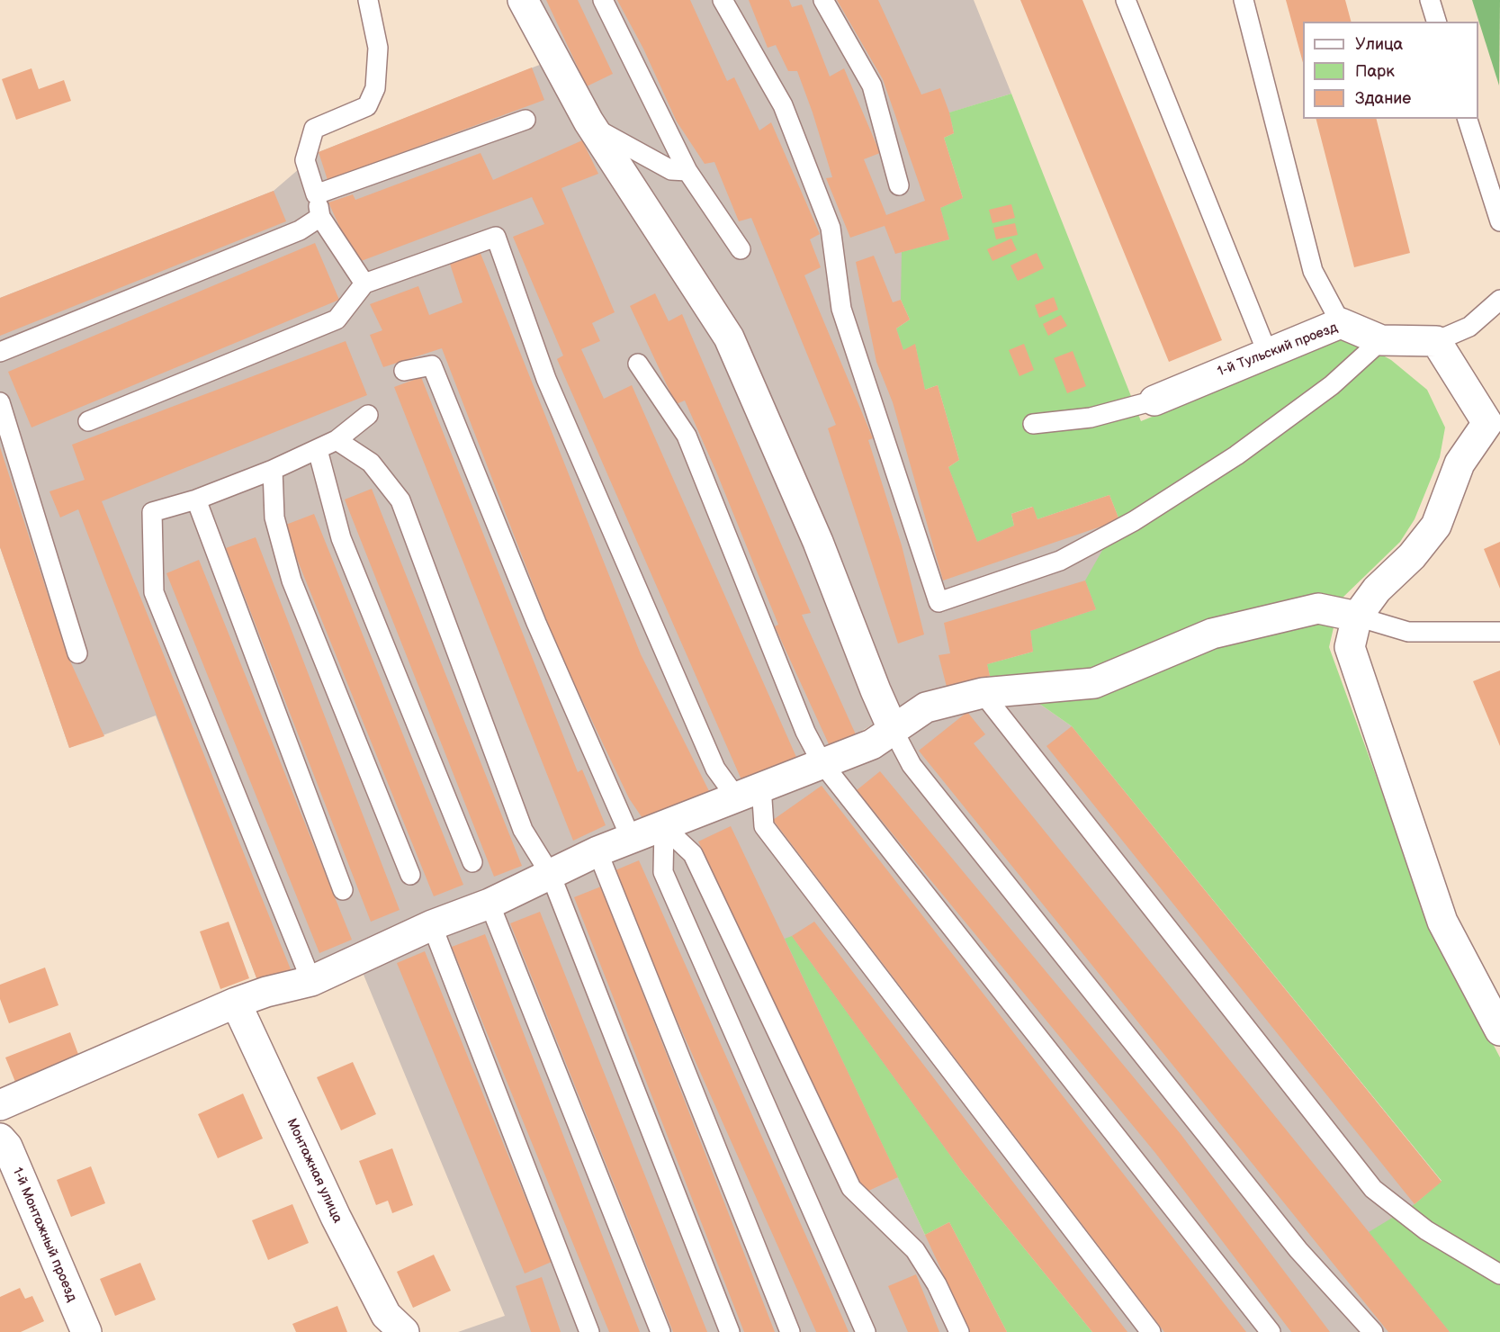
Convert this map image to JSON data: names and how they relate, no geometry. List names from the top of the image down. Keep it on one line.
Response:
{"streets":{"street":["1-й Тульский проезд","Монтажная улица","1-й Монтажный проезд"]},"legend":["Улица","Парк","Здание"]}
